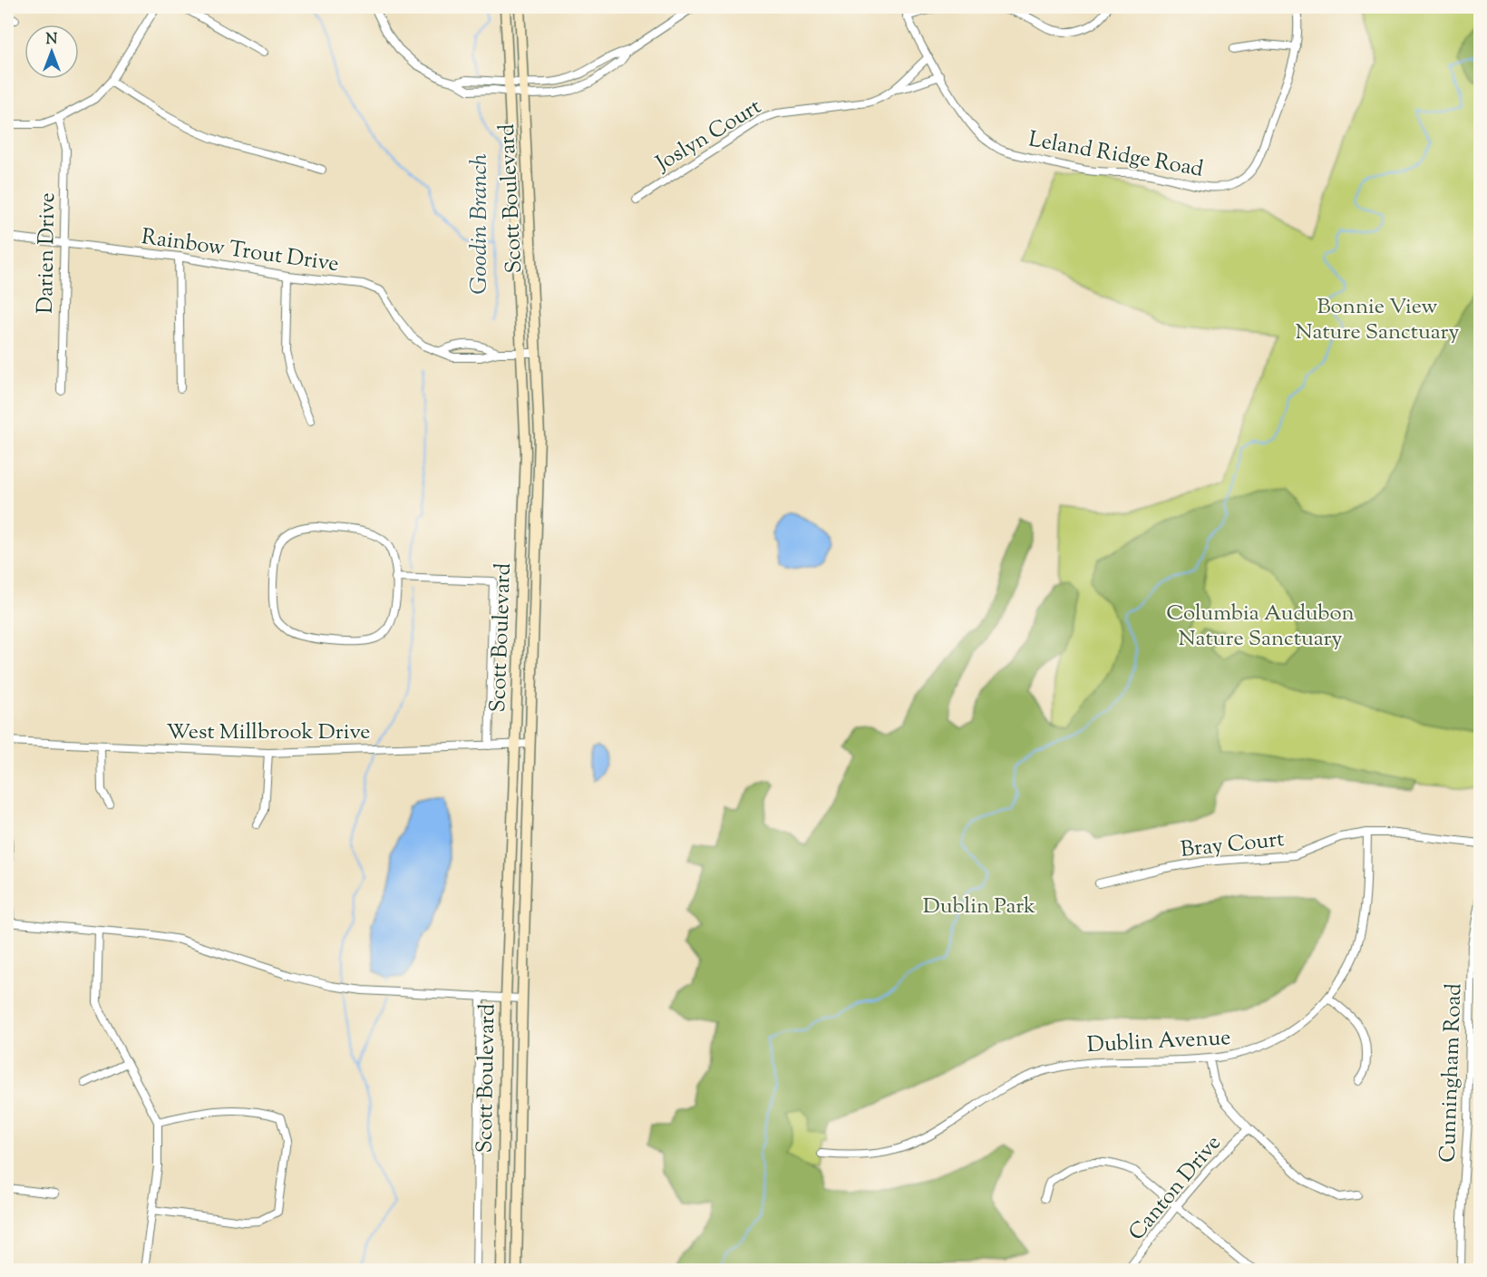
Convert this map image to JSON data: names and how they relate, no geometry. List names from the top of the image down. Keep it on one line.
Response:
{"streets":{"main road":["Scott Boulevard"],"street":["Joslyn Court","Leland Ridge Road","Rainbow Trout Drive","Darien Drive","West Millbrook Drive","Bray Court","Dublin Avenue","Cunningham Road","Canton Drive"]},"crossings":[["Joslyn Court","Leland Ridge Road"],["Scott Boulevard","Rainbow Trout Drive"],["Scott Boulevard","West Millbrook Drive"],["Rainbow Trout Drive","Darien Drive"],["Bray Court","Dublin Avenue"]],"water":["Goodin Branch"],"parks":["Bonnie View Nature Sanctuary","Columbia Audubon Nature Sanctuary","Dublin Park"],"north":"top"}
